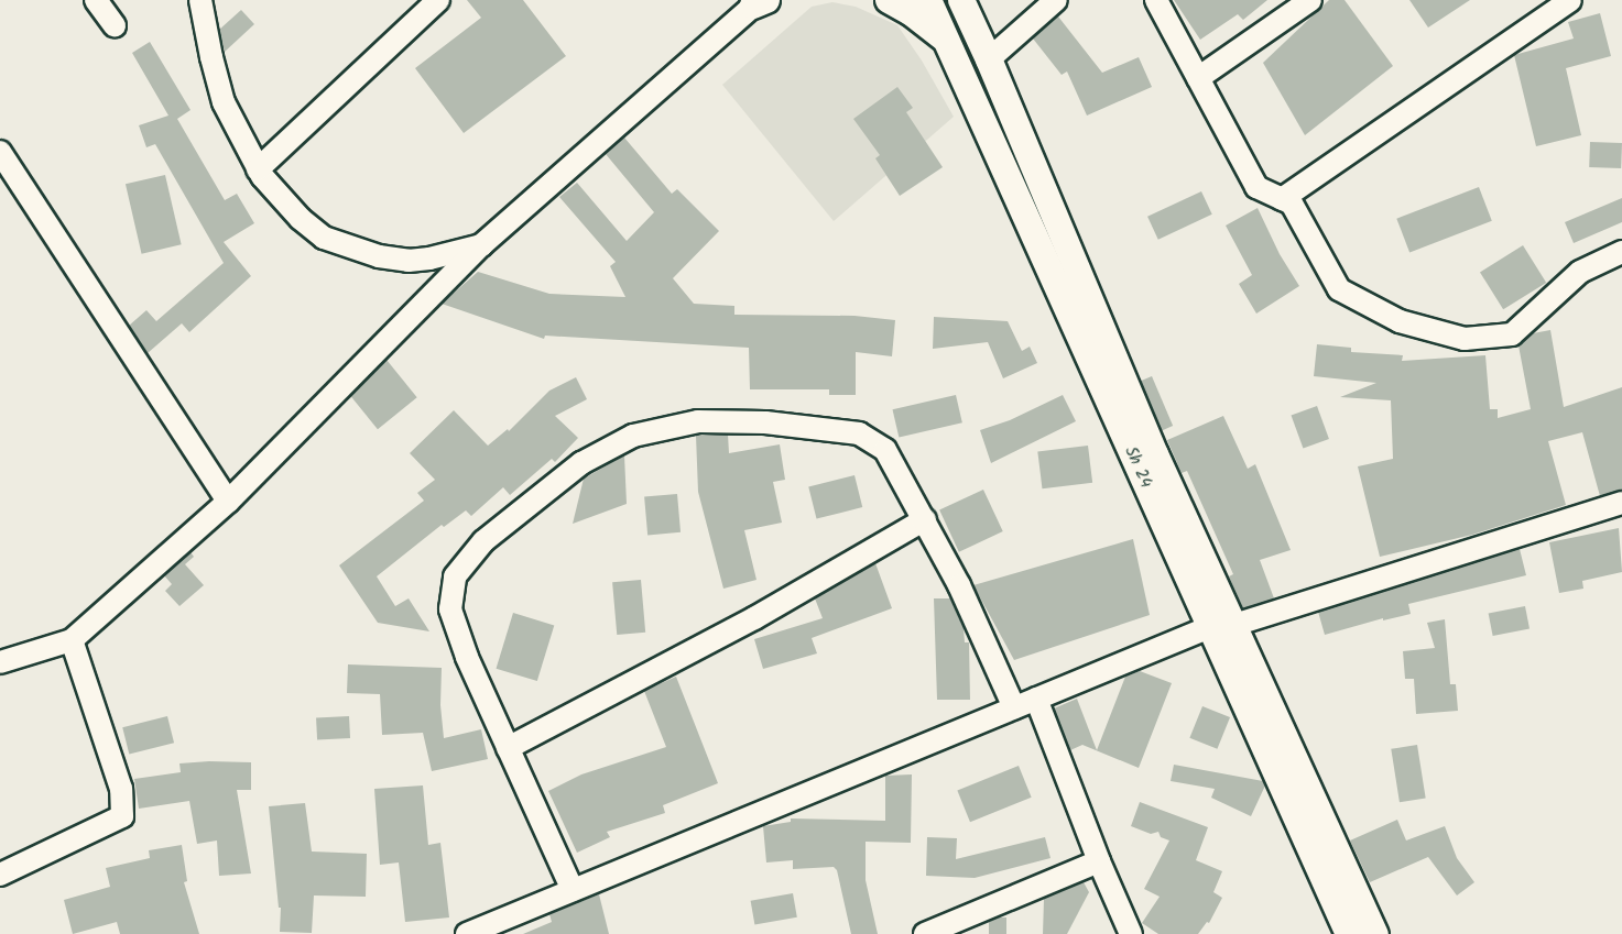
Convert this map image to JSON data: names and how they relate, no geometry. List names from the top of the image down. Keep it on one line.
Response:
{"streets":{"street":["Sh 24"]}}
